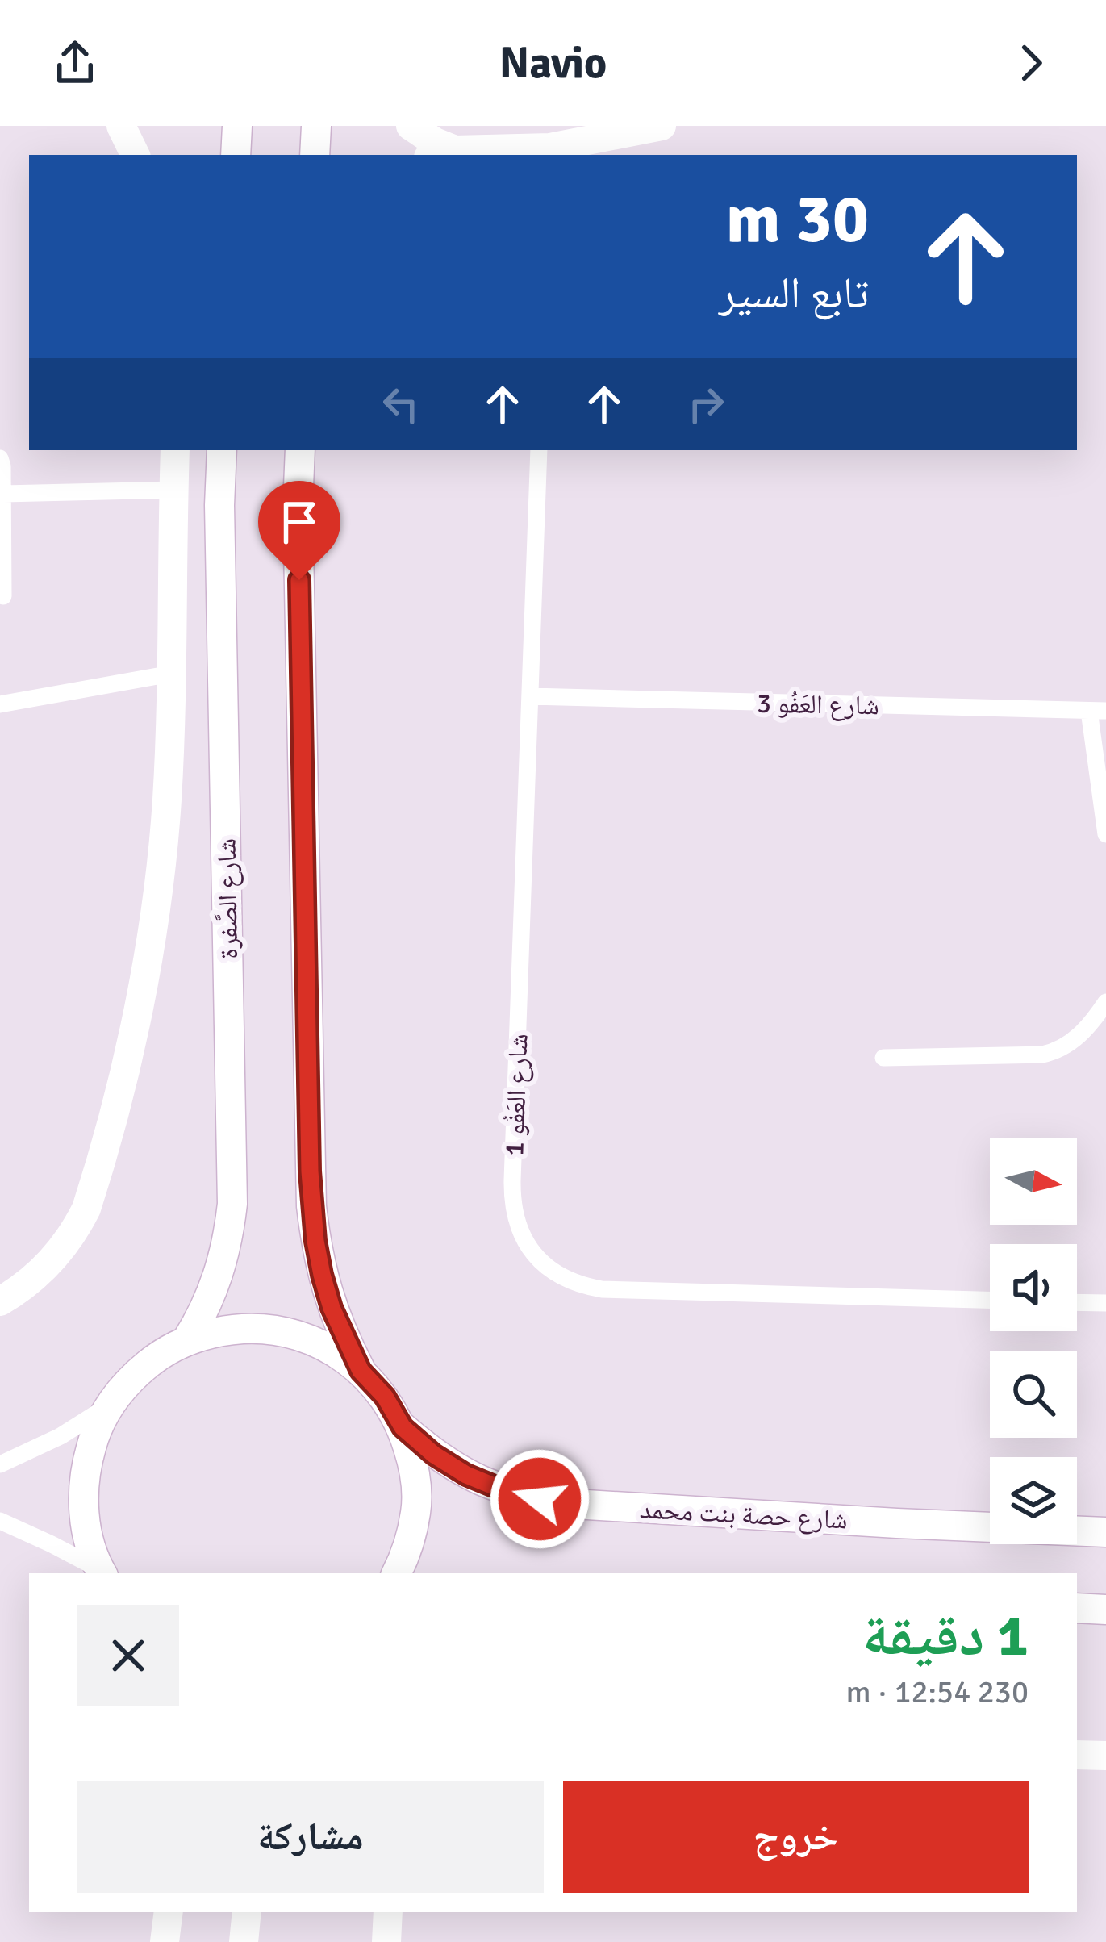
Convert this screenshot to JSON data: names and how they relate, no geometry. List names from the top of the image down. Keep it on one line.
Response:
{"streets":{"street":["شارع الصَّفرة","شارع حصة بنت محمد"],"lane":["شارع العَفُو 3","شارع العَفُو 1"]},"crossings":[["شارع العَفُو 3","شارع العَفُو 1"]],"north":"right","page":{"header":"Navio","turn":["30 m","تابع السير"],"heading":["1 دقيقة","230 m · 12:54"],"buttons":["خروج","مشاركة"]}}
